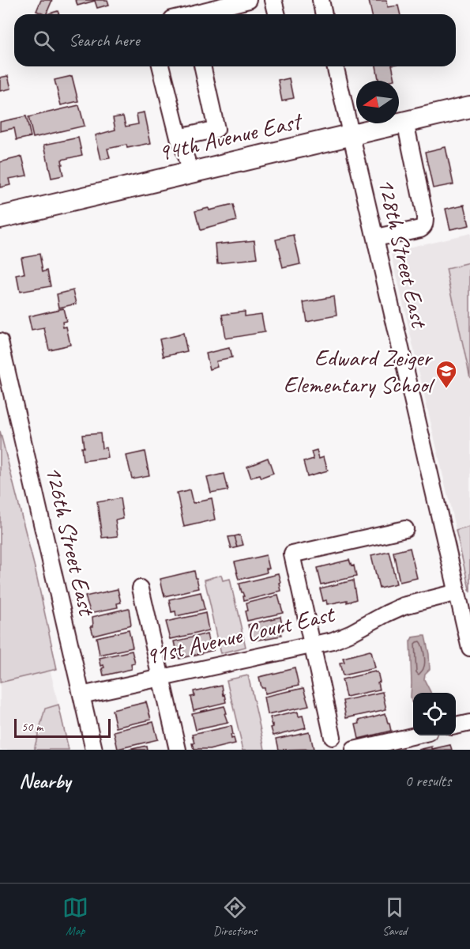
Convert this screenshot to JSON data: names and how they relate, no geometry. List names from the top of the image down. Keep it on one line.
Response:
{"streets":{"main road":["94th Avenue East"],"street":["128th Street East","126th Street East","91st Avenue Court East"]},"crossings":[["94th Avenue East","128th Street East"],["128th Street East","91st Avenue Court East"],["126th Street East","91st Avenue Court East"]],"places":{"school or university":["Edward Zeiger Elementary School"]},"scale_bar":"50 m","north":"left","page":{"search":"Search here","scale":"50 m","heading":["Nearby","0 results"],"nav":["Map","Directions","Saved"]}}
